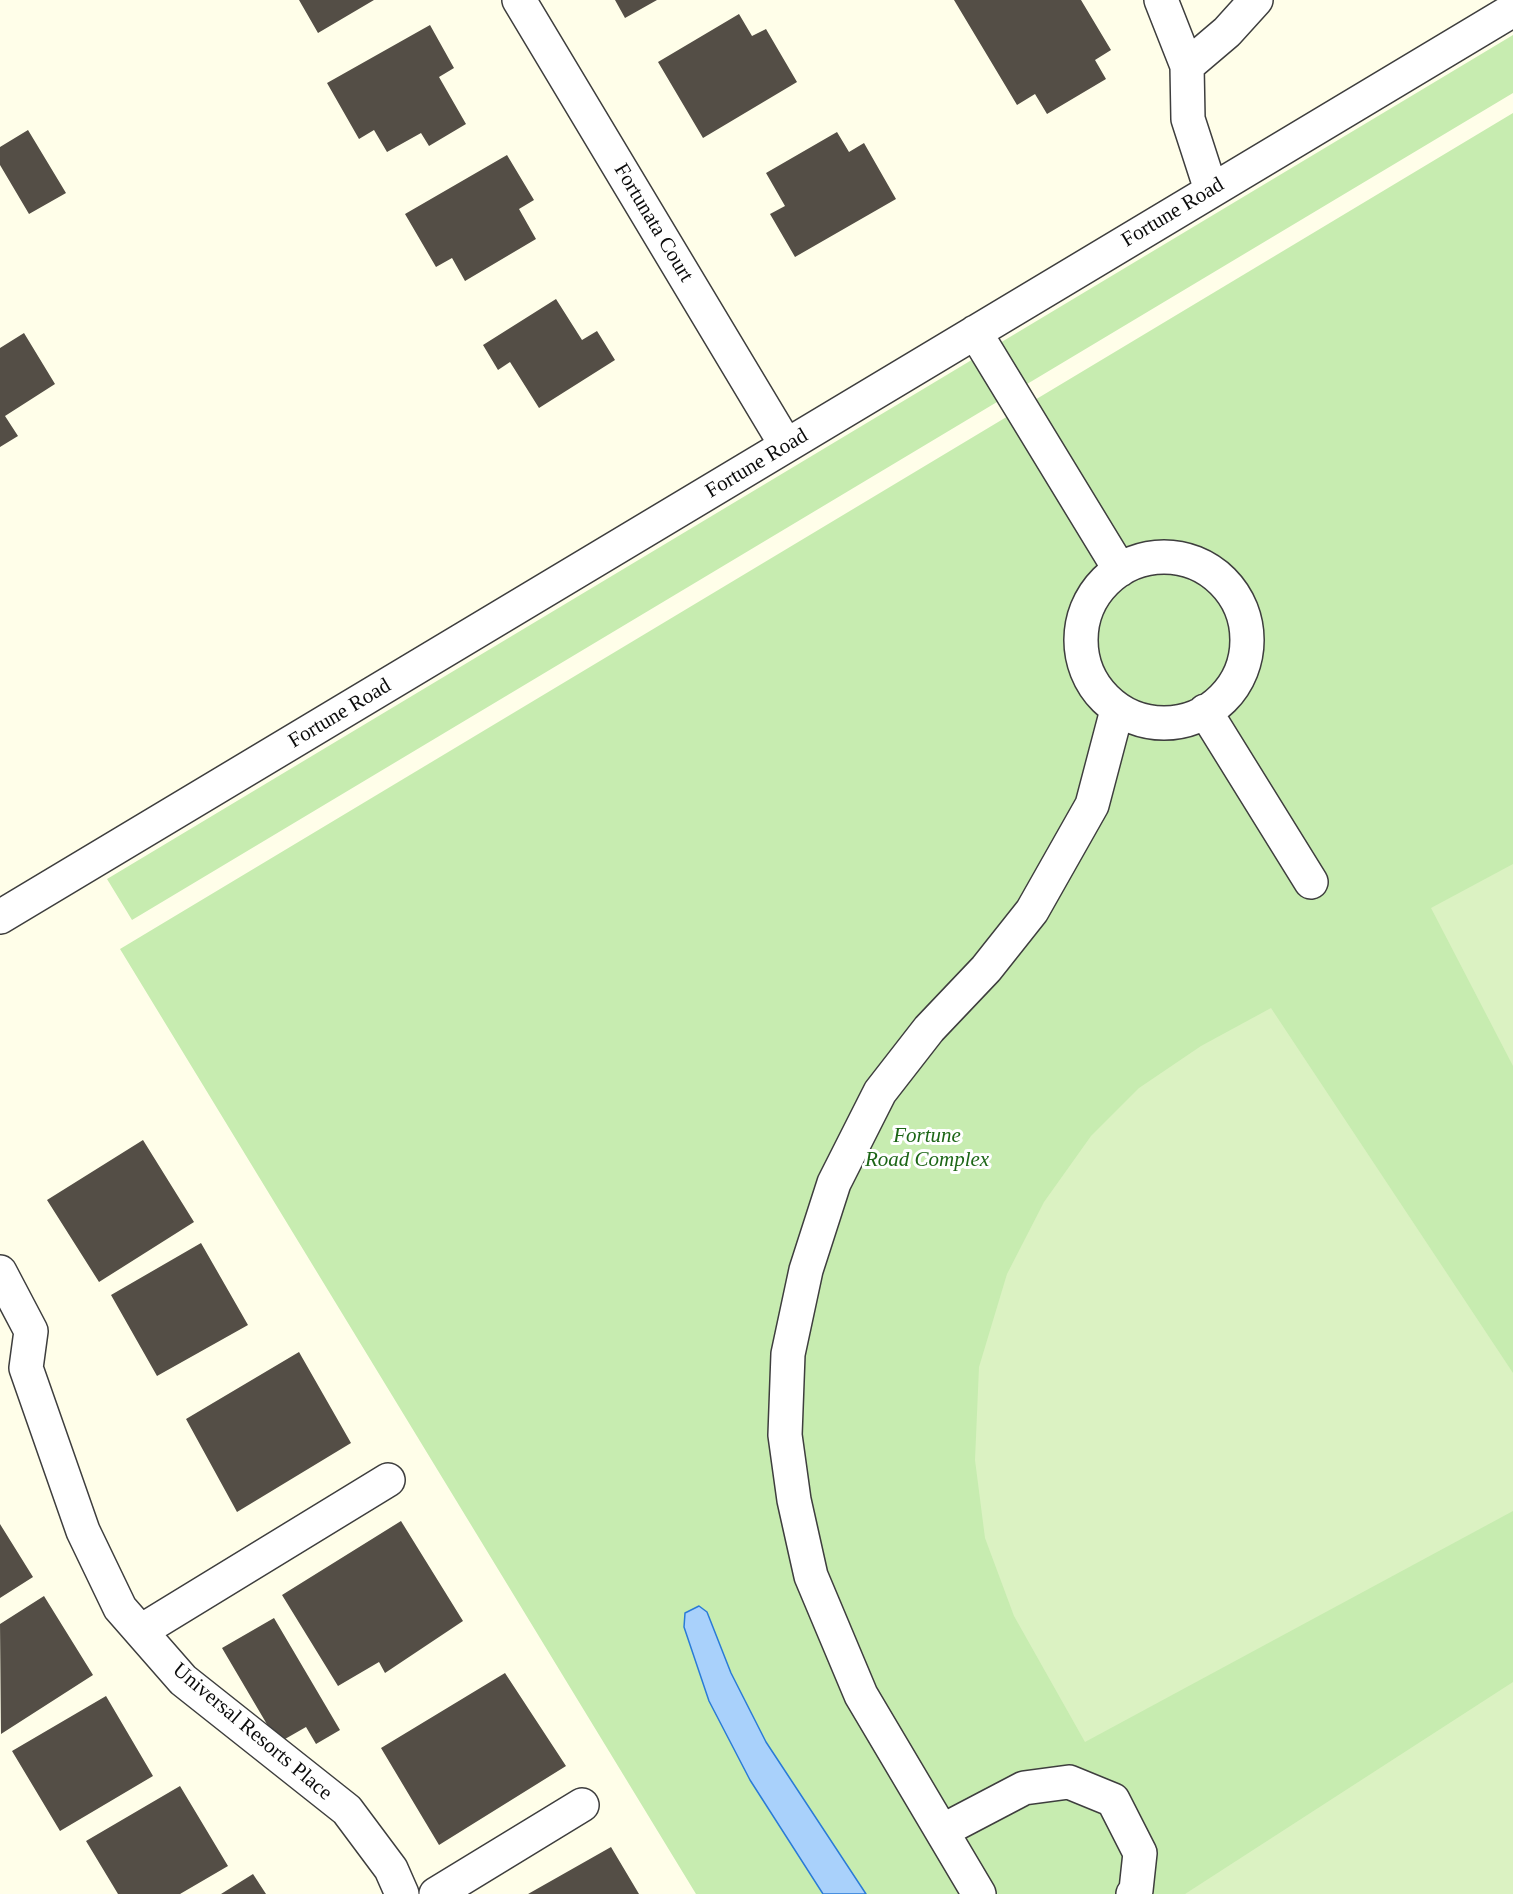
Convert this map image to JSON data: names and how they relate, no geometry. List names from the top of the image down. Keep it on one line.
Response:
{"streets":{"street":["Fortune Road","Fortunata Court","Universal Resorts Place"]},"crossings":[["Fortune Road","Fortunata Court"]],"parks":["Fortune Road Complex"]}
